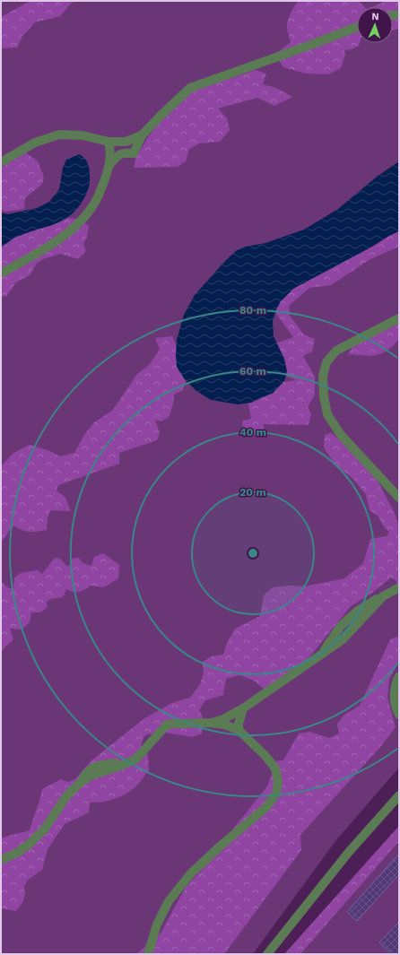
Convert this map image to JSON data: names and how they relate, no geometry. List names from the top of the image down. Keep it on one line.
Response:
{"north":"top","rings":["80 m","60 m","40 m","20 m"]}
